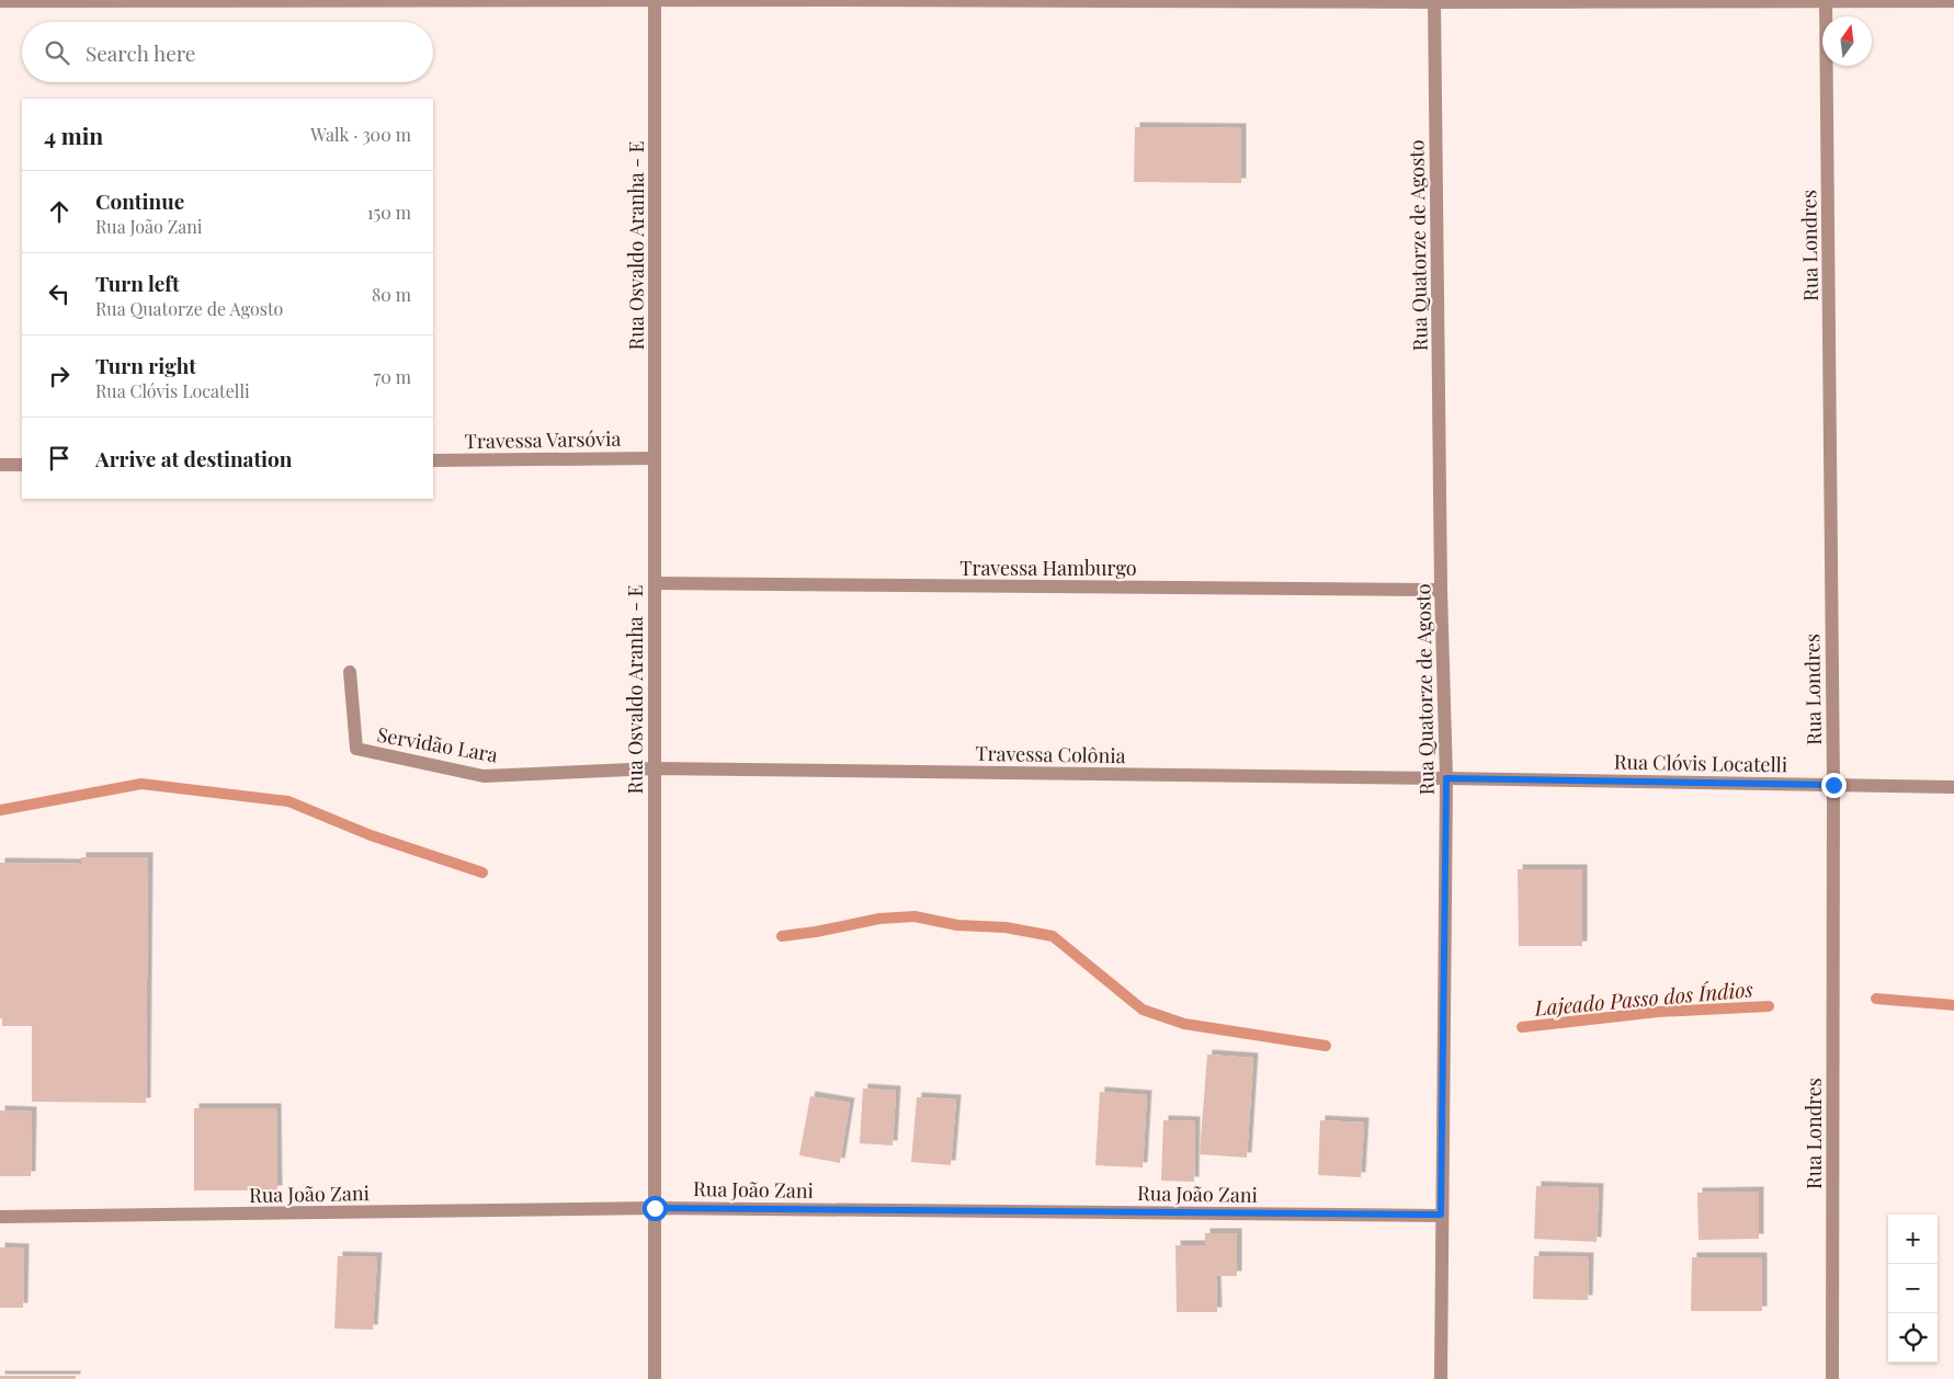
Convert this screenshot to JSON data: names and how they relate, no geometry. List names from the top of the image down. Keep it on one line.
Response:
{"streets":{"street":["Rua Osvaldo Aranha - E","Rua Quatorze de Agosto","Rua Londres","Travessa Varsóvia","Travessa Hamburgo","Servidão Lara","Travessa Colônia","Rua Clóvis Locatelli","Rua João Zani"]},"crossings":[["Rua Osvaldo Aranha - E","Travessa Varsóvia"],["Rua Osvaldo Aranha - E","Travessa Hamburgo"],["Rua Osvaldo Aranha - E","Servidão Lara"],["Rua Osvaldo Aranha - E","Travessa Colônia"],["Rua Osvaldo Aranha - E","Rua João Zani"],["Rua Quatorze de Agosto","Travessa Hamburgo"],["Rua Quatorze de Agosto","Travessa Colônia"],["Rua Quatorze de Agosto","Rua Clóvis Locatelli"],["Rua Quatorze de Agosto","Rua João Zani"],["Rua Londres","Rua Clóvis Locatelli"],["Servidão Lara","Travessa Colônia"],["Travessa Colônia","Rua Clóvis Locatelli"]],"water":["Lajeado Passo dos Índios"],"north":"top","page":{"search":"Search here","heading":["4 min","Walk · 300 m"],"list":[["Continue","Rua João Zani","150 m"],["Turn left","Rua Quatorze de Agosto","80 m"],["Turn right","Rua Clóvis Locatelli","70 m"],"Arrive at destination"],"map_buttons":["+","−"]}}
